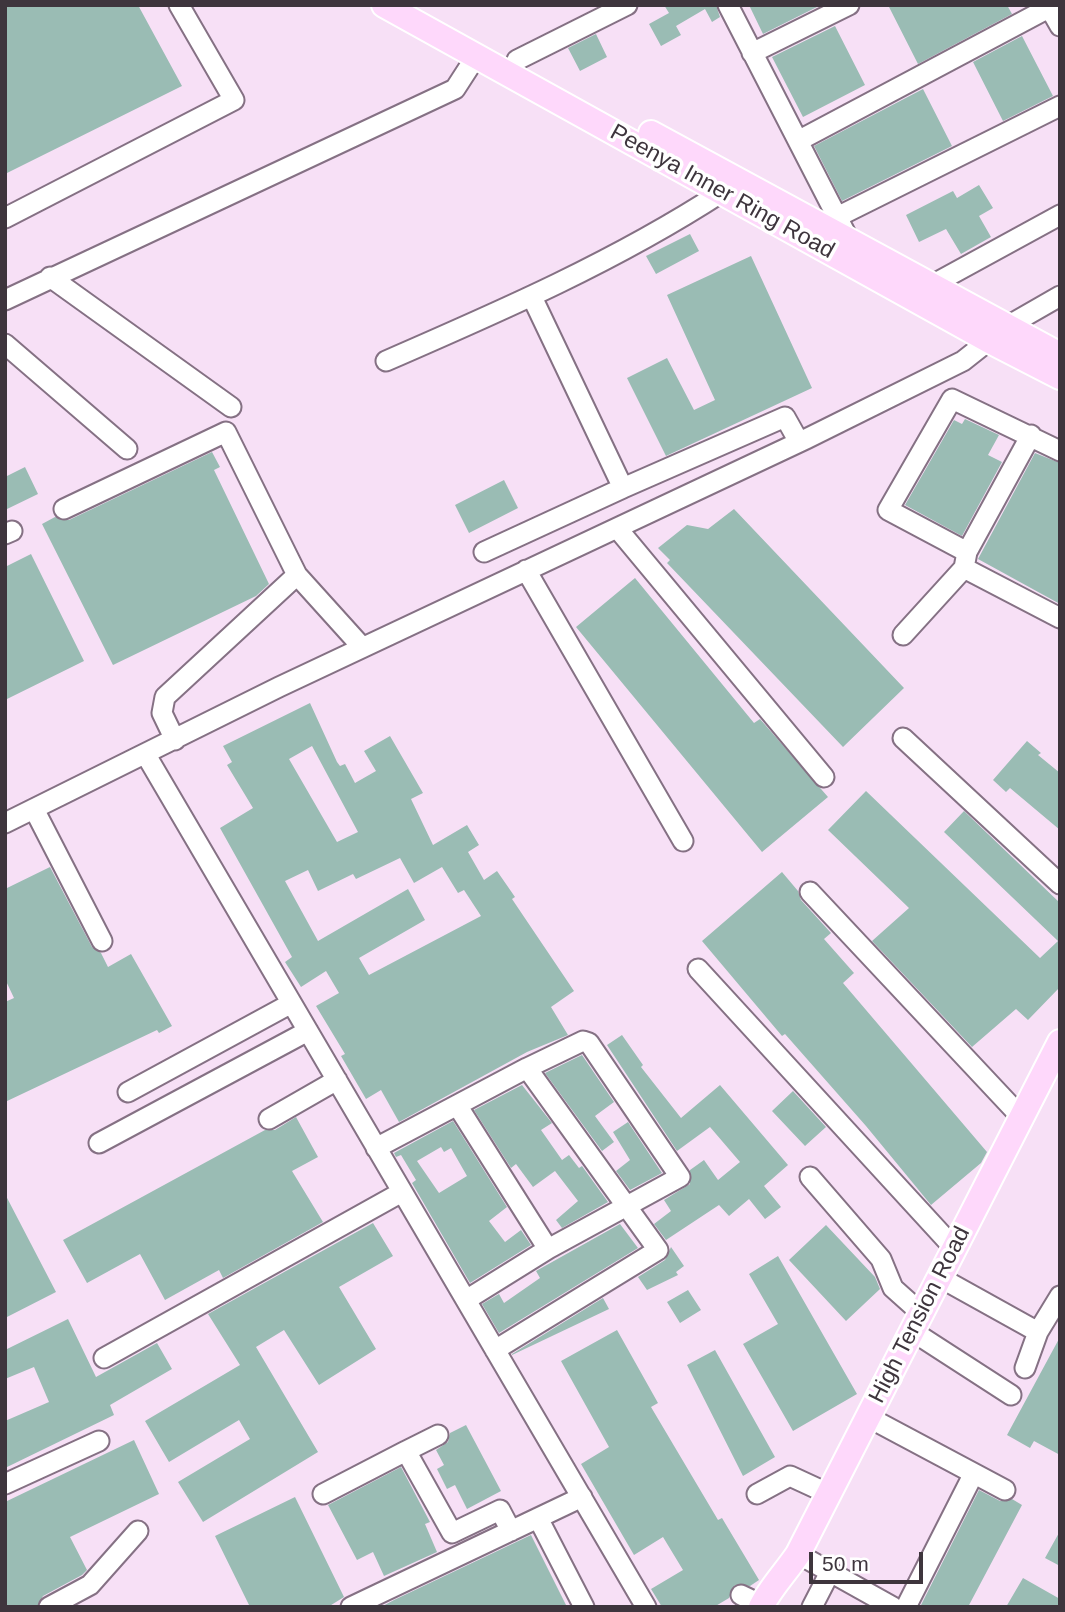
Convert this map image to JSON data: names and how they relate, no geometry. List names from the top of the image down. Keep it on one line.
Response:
{"streets":{"main road":["Peenya Inner Ring Road","High Tension Road"]},"scale_bar":"50 m"}
